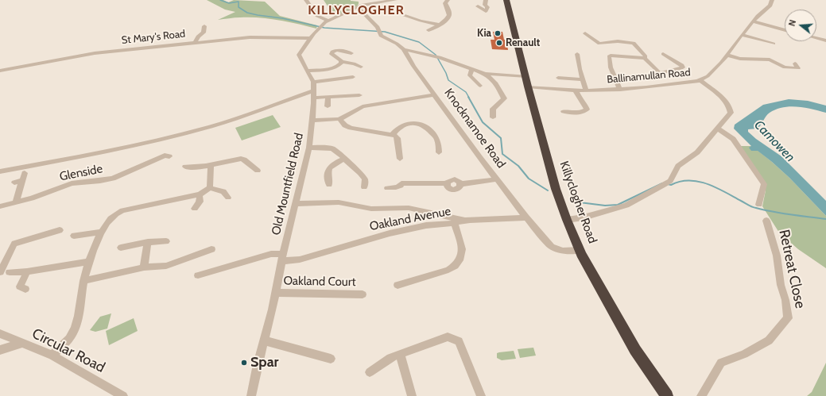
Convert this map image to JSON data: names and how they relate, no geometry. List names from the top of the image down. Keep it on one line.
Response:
{"streets":{"highway":["Killyclogher Road"],"street":["St Mary's Road","Ballinamullan Road","Knocknamoe Road","Glenside","Old Mountfield Road","Oakland Avenue","Retreat Close","Oakland Court","Circular Road"]},"crossings":[["St Mary's Road","Old Mountfield Road"],["Ballinamullan Road","Killyclogher Road"],["Knocknamoe Road","Old Mountfield Road"],["Knocknamoe Road","Killyclogher Road"],["Knocknamoe Road","Oakland Avenue"],["Old Mountfield Road","Oakland Avenue"],["Old Mountfield Road","Oakland Court"]],"districts":["KILLYCLOGHER"],"water":["Camowen"],"places":["Kia","Renault","Spar"],"north":"left"}
